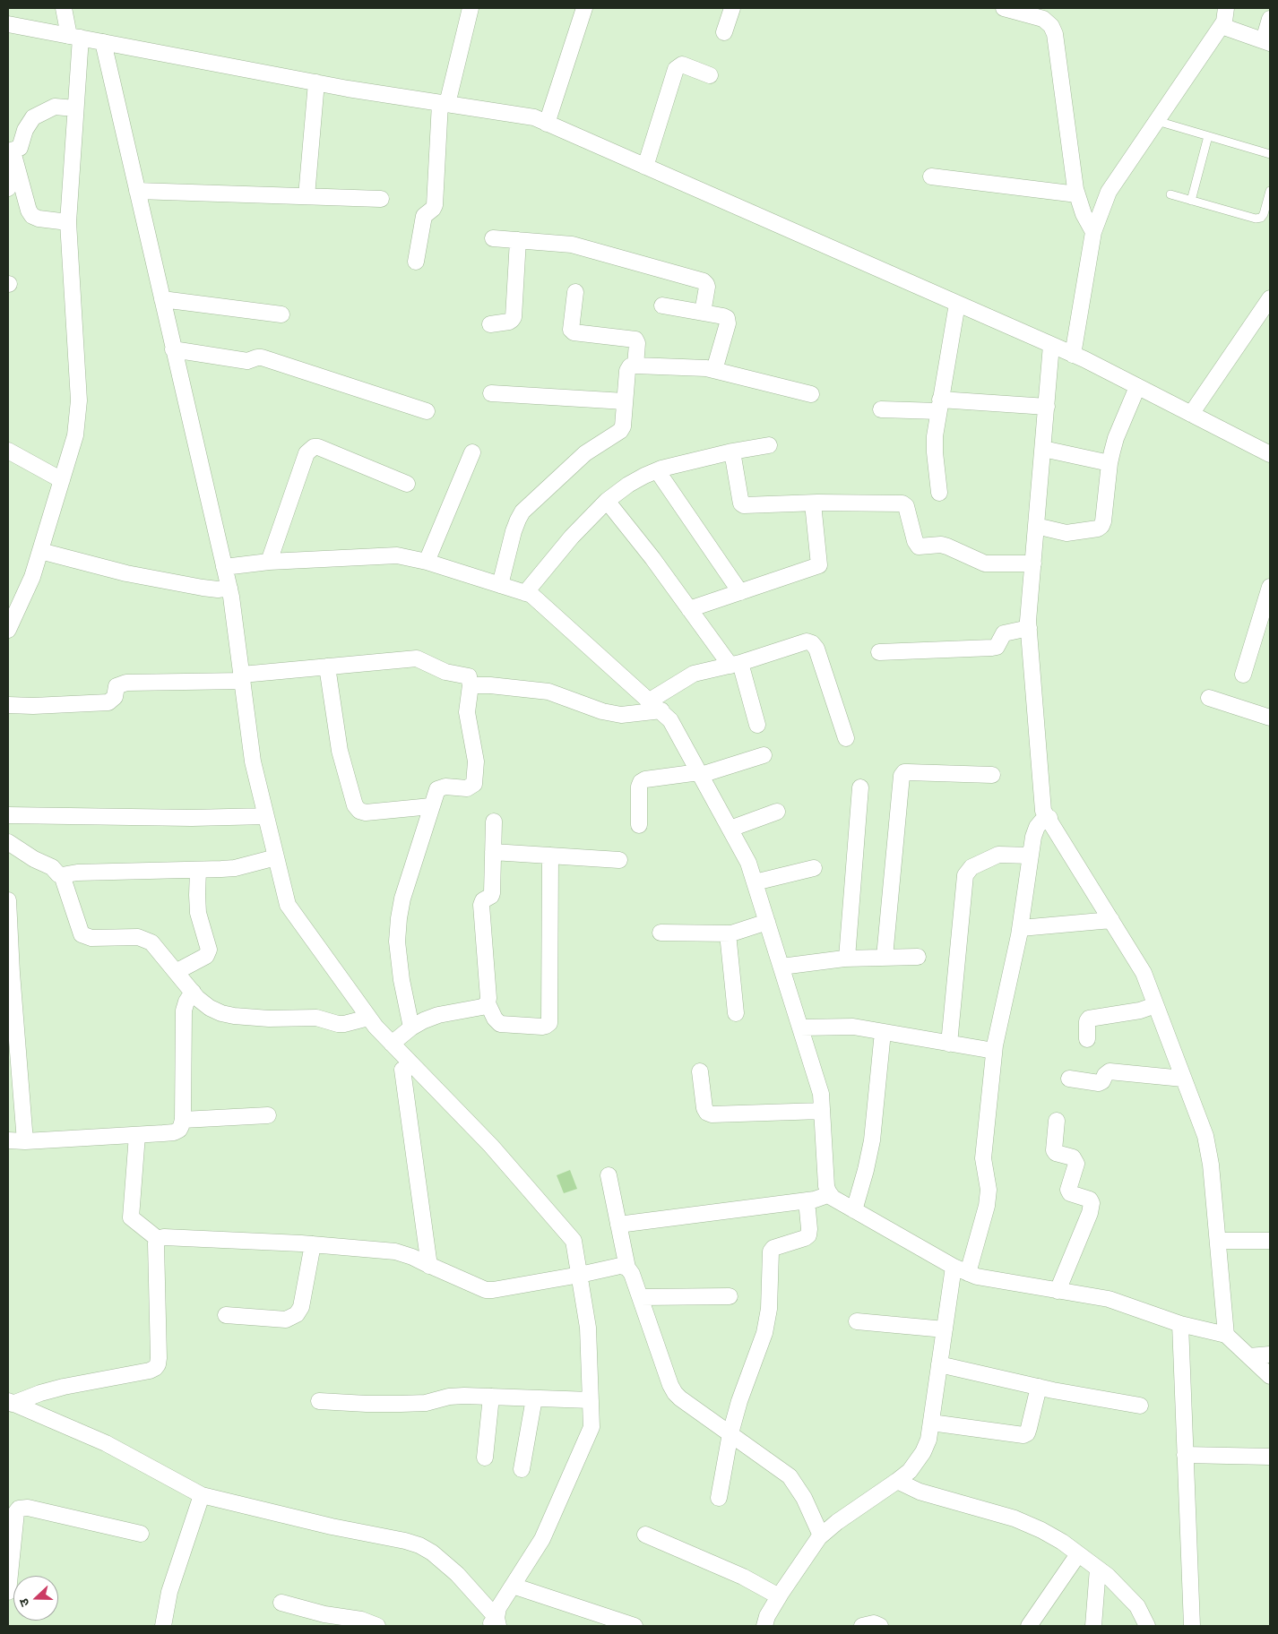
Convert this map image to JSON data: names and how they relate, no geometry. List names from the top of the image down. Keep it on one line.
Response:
{"north":"left"}
